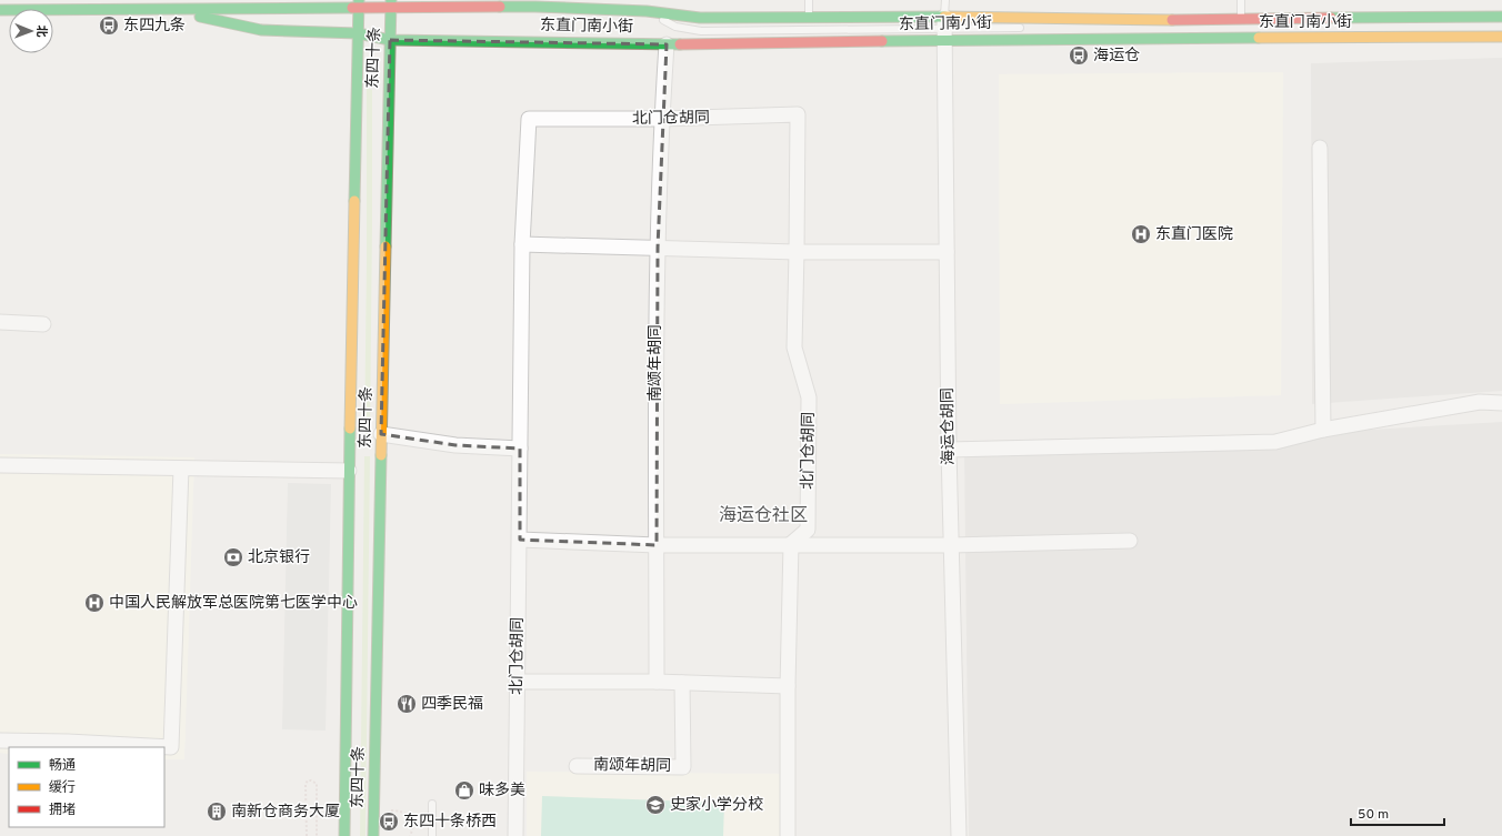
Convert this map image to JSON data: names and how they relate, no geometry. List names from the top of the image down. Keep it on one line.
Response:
{"streets":{"main road":["东直门南小街","东四十条"],"street":["北门仓胡同","南颂年胡同","海运仓胡同"]},"crossings":[["东直门南小街","东四十条"],["东直门南小街","南颂年胡同"],["东直门南小街","海运仓胡同"],["北门仓胡同","南颂年胡同"]],"districts":["海运仓社区"],"places":{"bus stop":["东四九条","海运仓","东四十条桥西"],"hospital":["东直门医院","中国人民解放军总医院第七医学中心"],"bank":["北京银行"],"restaurant":["四季民福"],"shop":["味多美"],"school or university":["史家小学分校"],"building":["南新仓商务大厦"]},"legend":["畅通","缓行","拥堵"],"scale_bar":"50 m","north":"right"}
